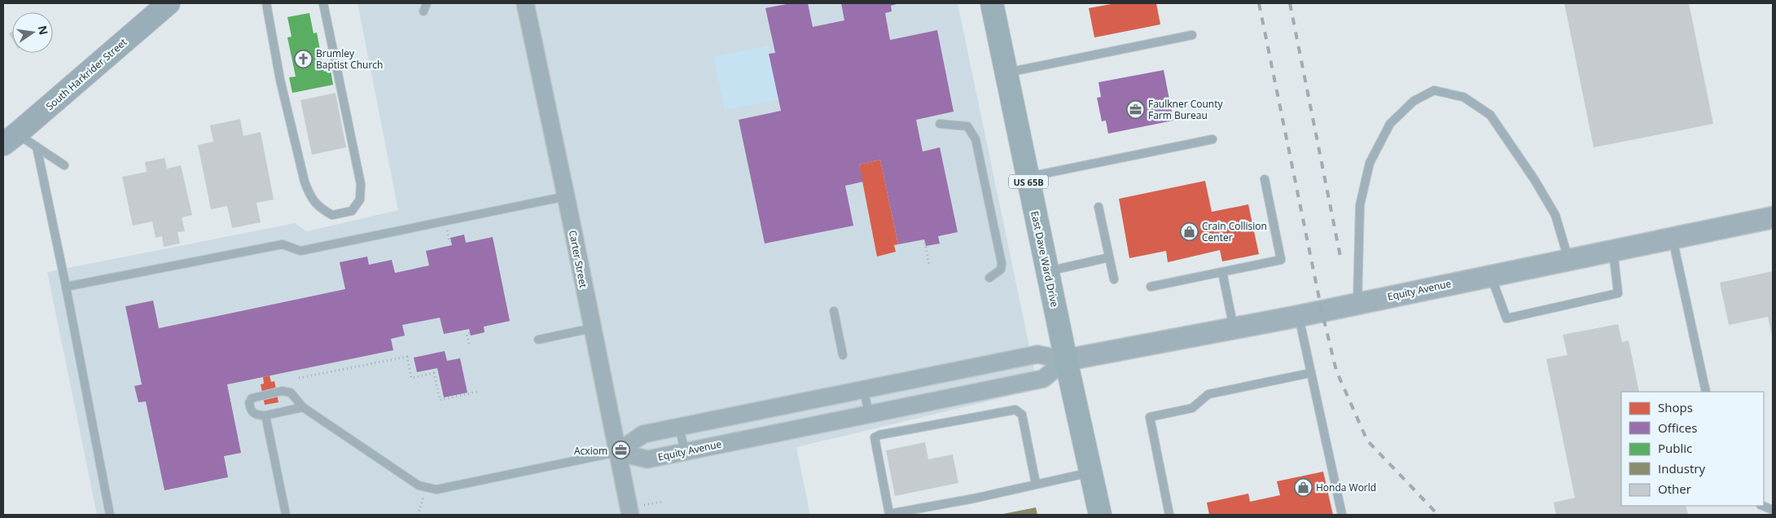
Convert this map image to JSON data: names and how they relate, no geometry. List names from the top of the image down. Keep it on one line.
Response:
{"streets":{"main road":["South Harkrider Street","US 65B","East Dave Ward Drive"],"street":["Carter Street","Equity Avenue"]},"crossings":[["Carter Street","Equity Avenue"],["East Dave Ward Drive","Equity Avenue"]],"places":{"church":["Brumley Baptist Church"],"office":["Faulkner County Farm Bureau","Acxiom"],"shop":["Crain Collision Center","Honda World"]},"legend":["Shops","Offices","Public","Industry","Other"],"north":"right"}
